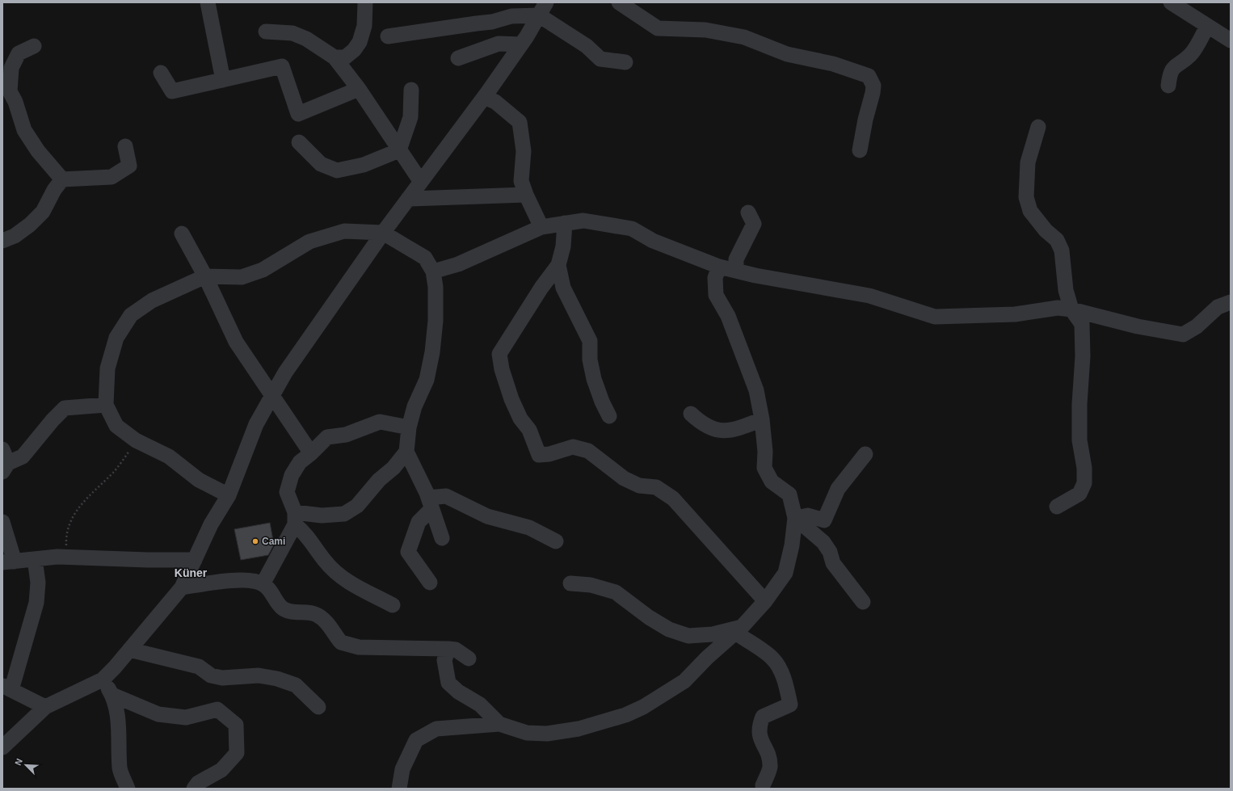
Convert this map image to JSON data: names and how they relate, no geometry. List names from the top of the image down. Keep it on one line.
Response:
{"districts":["Küner"],"places":["Cami"],"north":"top left"}
